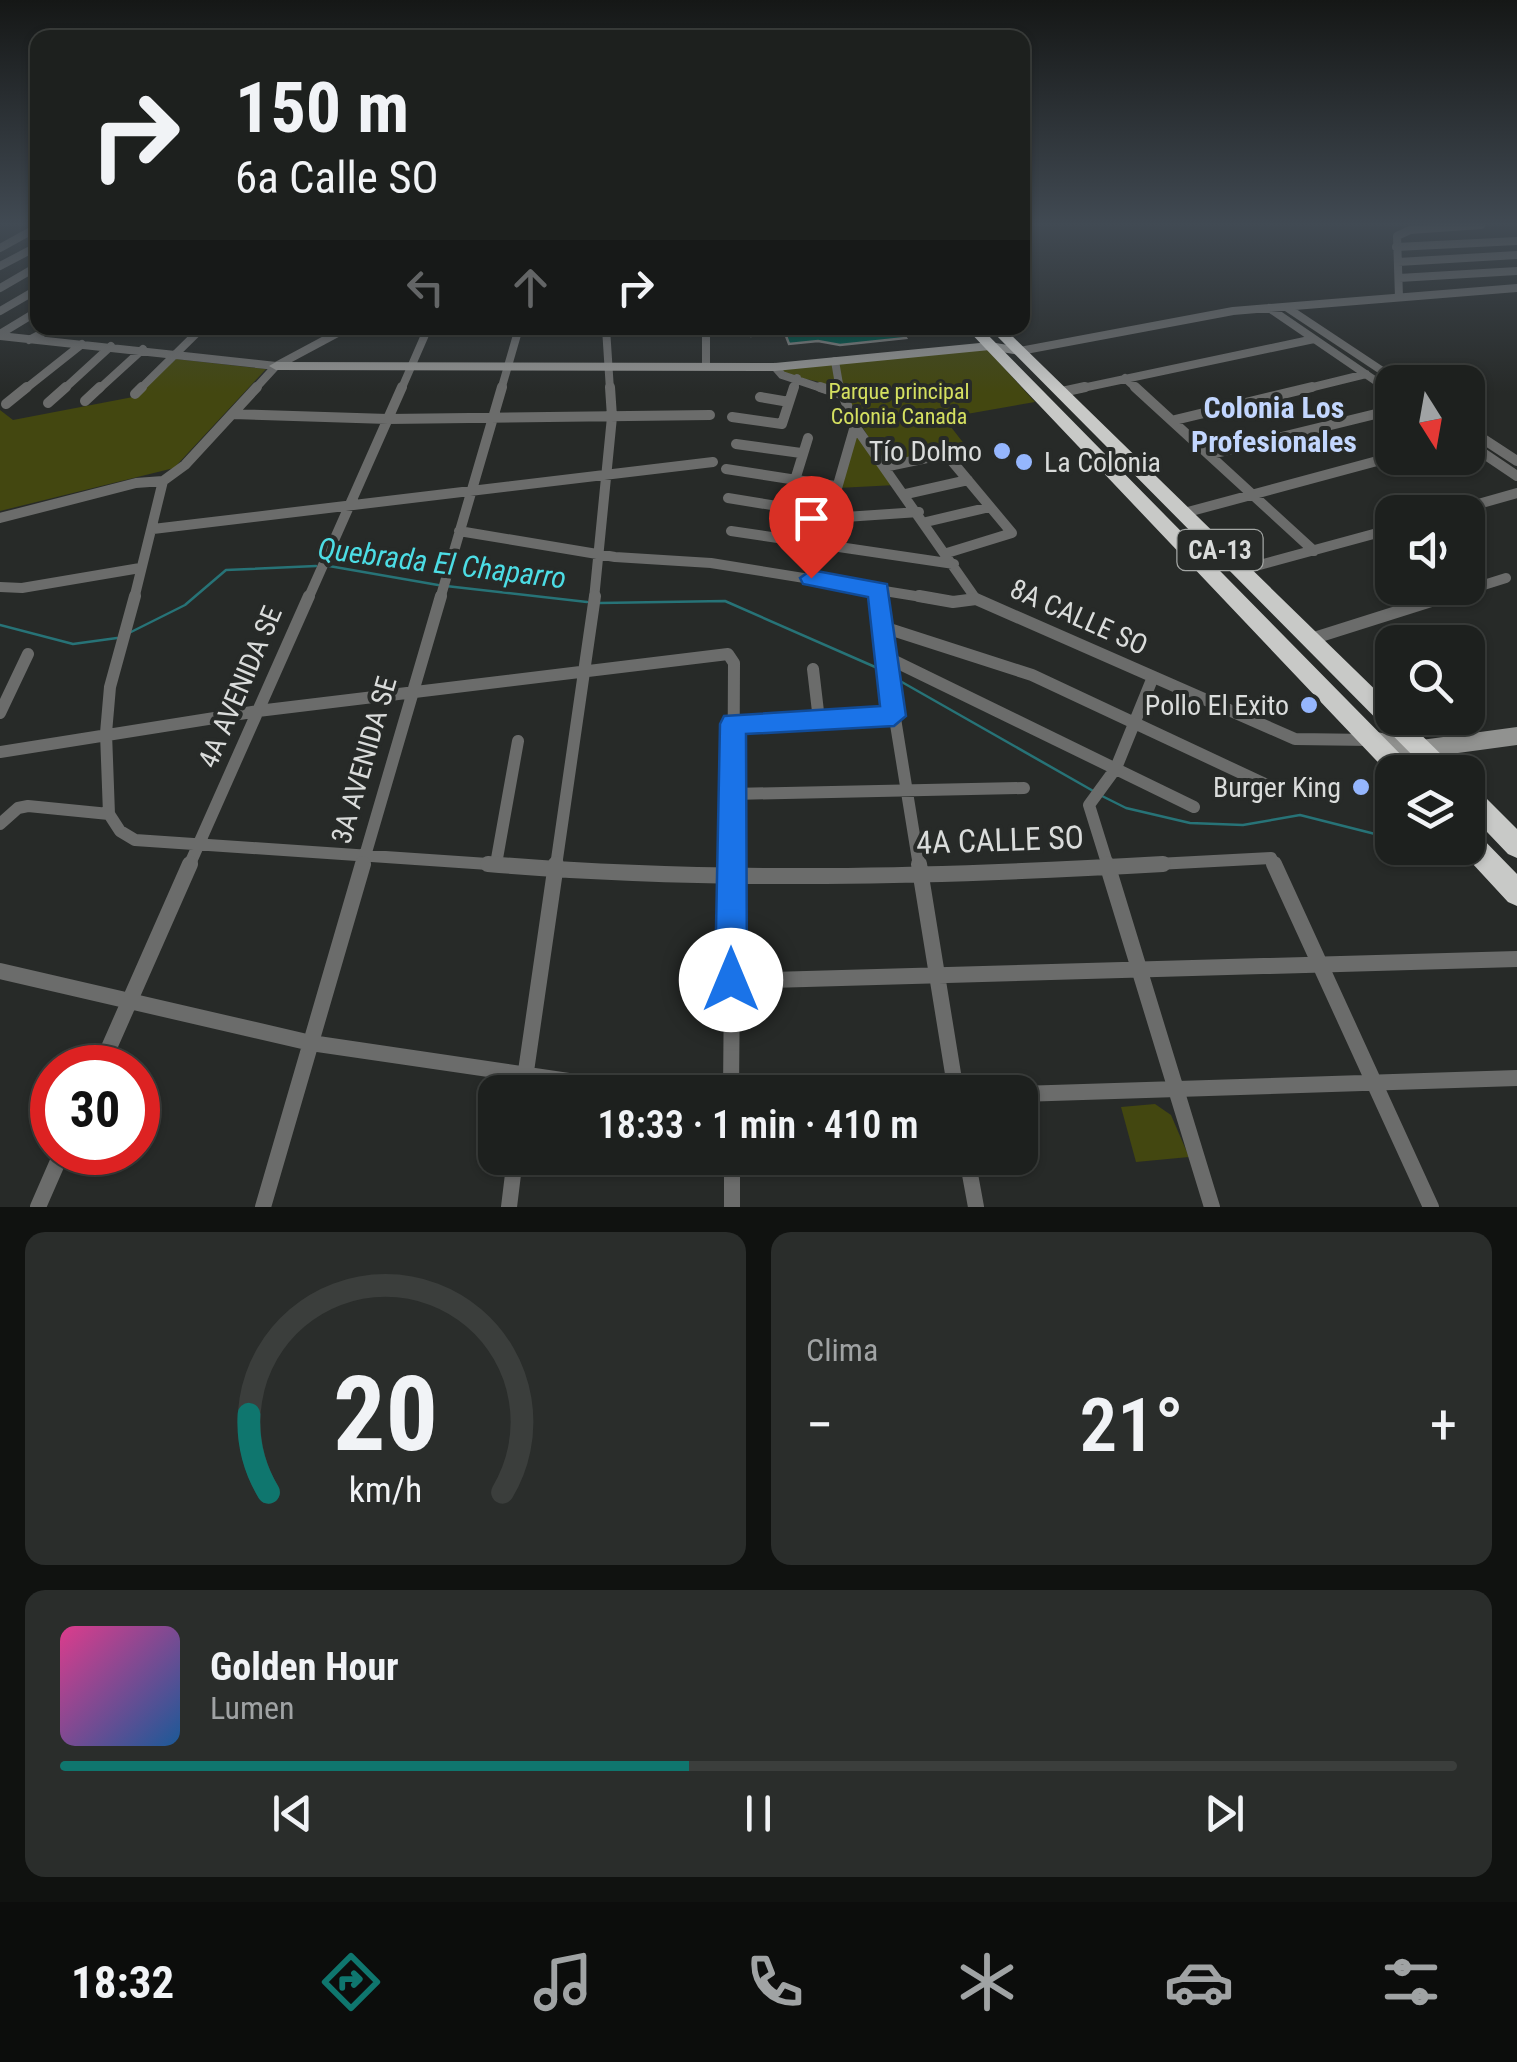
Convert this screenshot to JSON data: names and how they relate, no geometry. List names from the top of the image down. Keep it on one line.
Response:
{"streets":{"highway":["CA-13"],"street":["8A CALLE SO","4A AVENIDA SE","3A AVENIDA SE","4A CALLE SO"]},"crossings":[["CA-13","8A CALLE SO"],["8A CALLE SO","3A AVENIDA SE"],["4A AVENIDA SE","4A CALLE SO"],["3A AVENIDA SE","4A CALLE SO"]],"districts":["Colonia Los Profesionales"],"water":["Quebrada El Chaparro"],"parks":["Parque principal Colonia Canada"],"places":["Tío Dolmo","La Colonia","Pollo El Exito","Burger King"],"north":"bottom","page":{"turn":["150 m","6a Calle SO"],"limit":"30","trip":"18:33 · 1 min · 410 m","tile":"Clima","heat":["−","21°","+"],"song":["Golden Hour","Lumen"],"tabs":"18:32","gauge":["20","km/h"]}}
